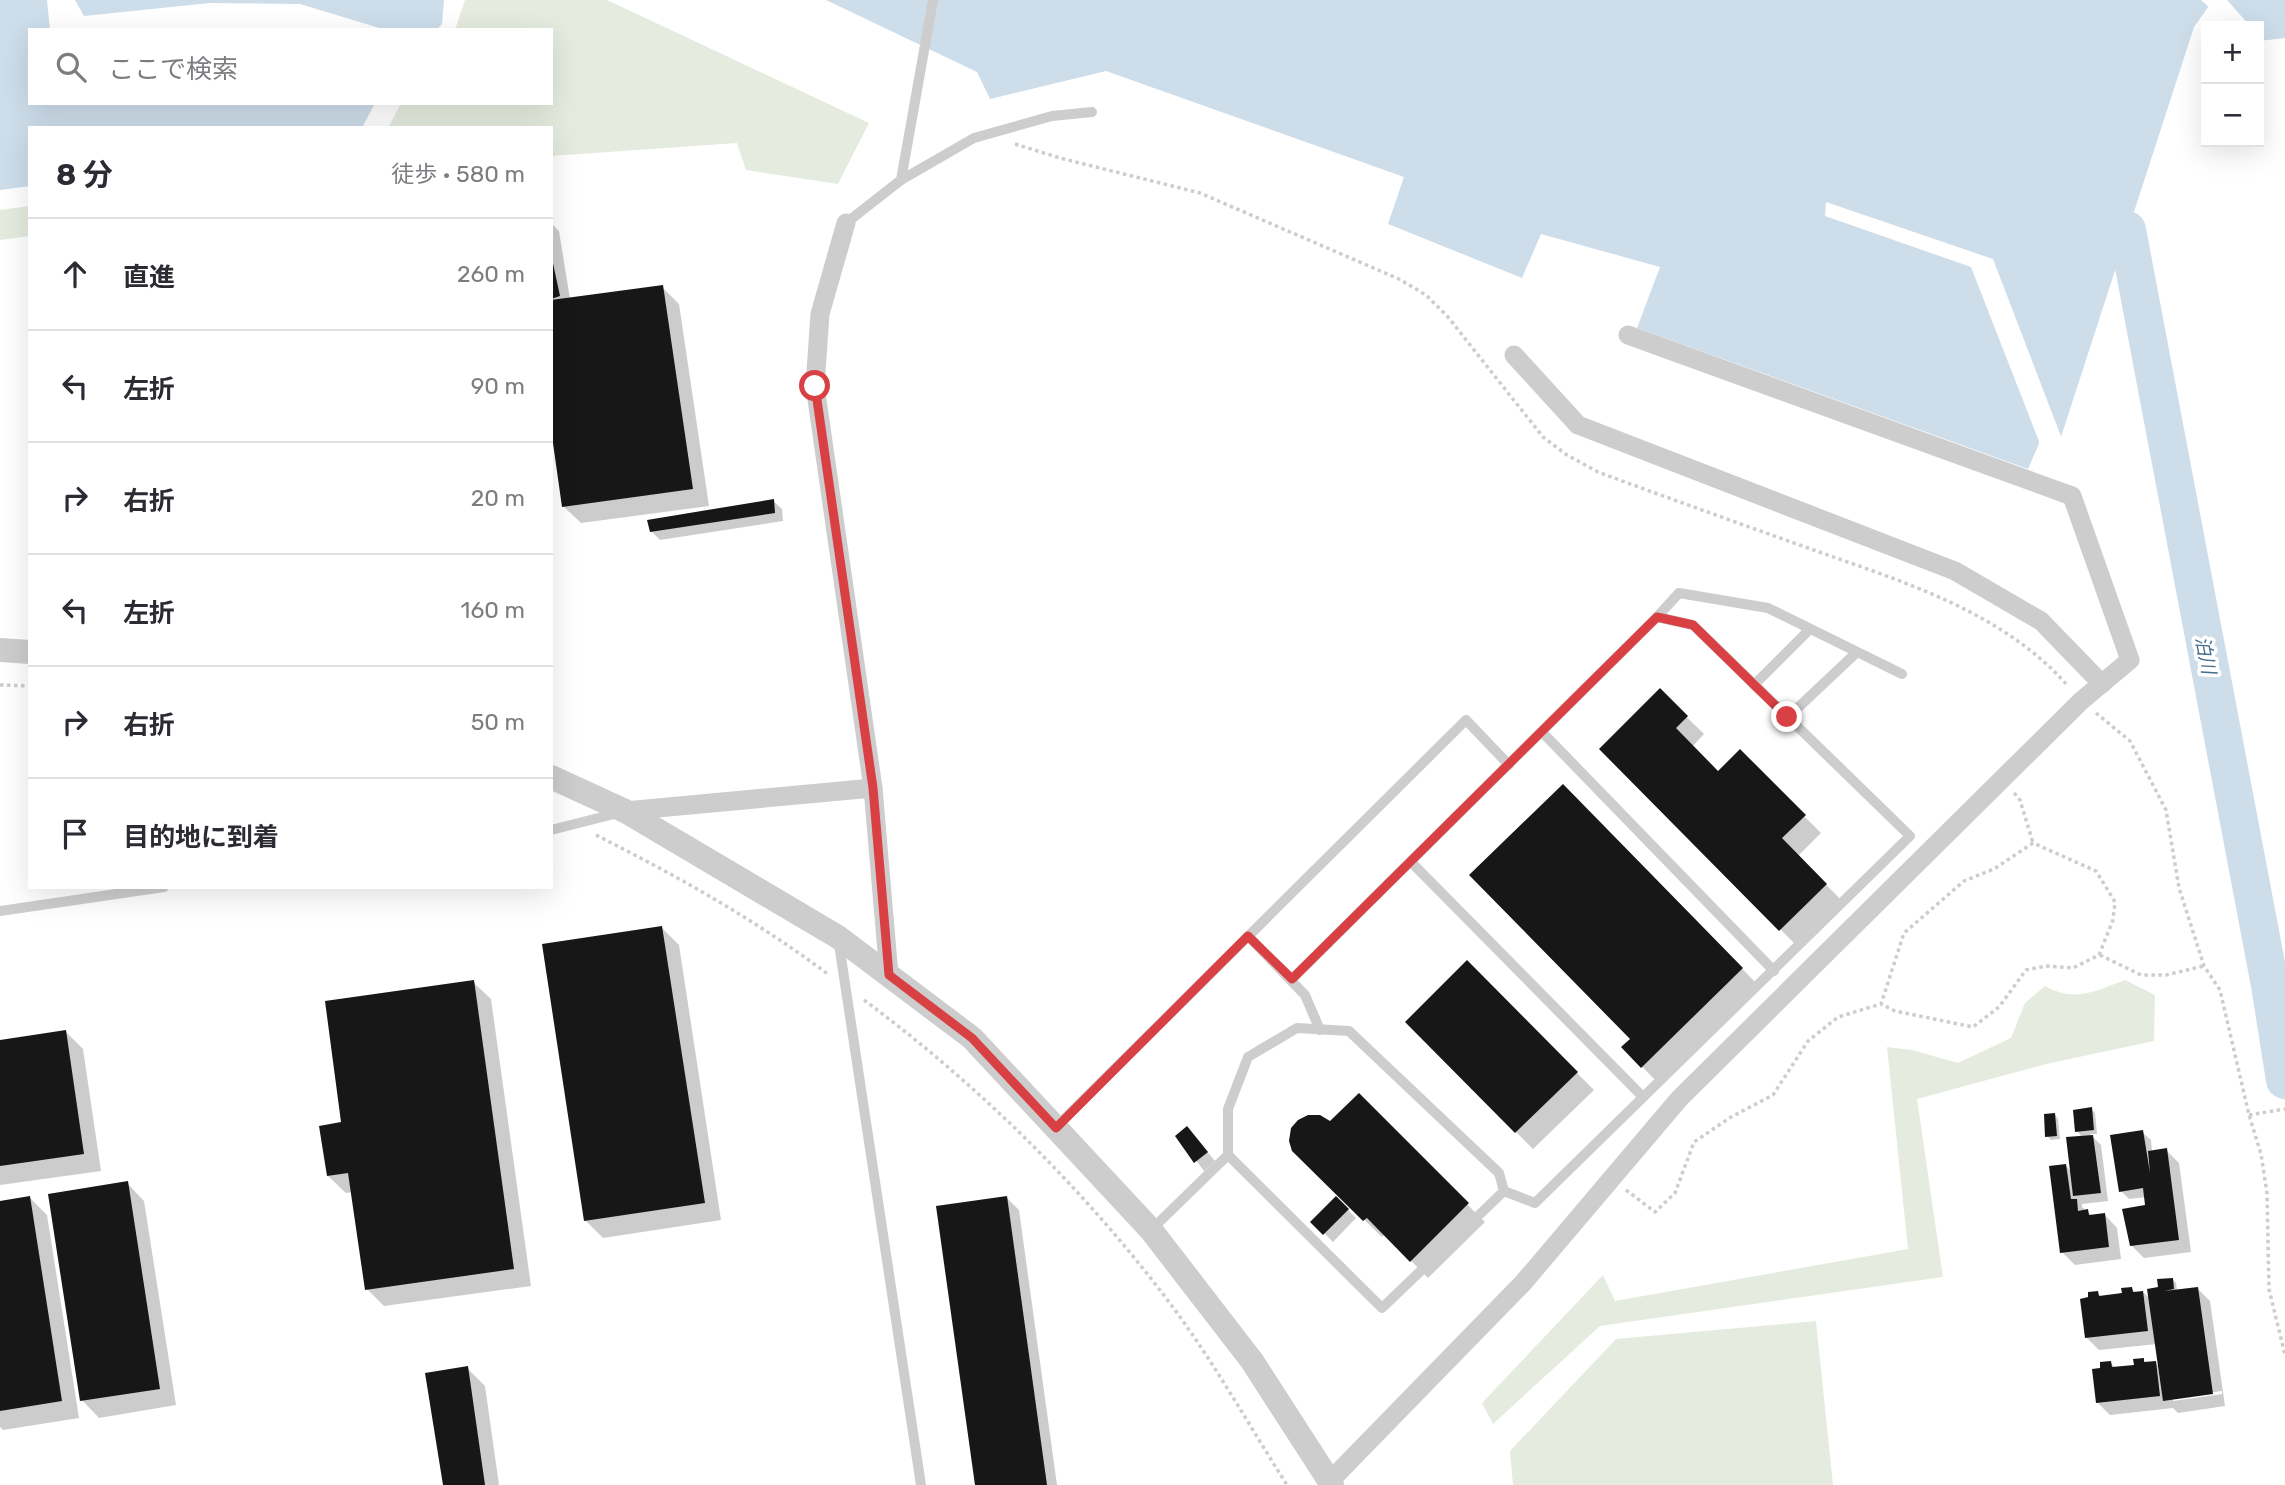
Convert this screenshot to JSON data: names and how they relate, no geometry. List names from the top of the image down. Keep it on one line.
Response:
{"water":["泊川"],"page":{"map_buttons":["+","−"],"search":"ここで検索","heading":["8 分","徒歩 · 580 m"],"list":[["直進","260 m"],["左折","90 m"],["右折","20 m"],["左折","160 m"],["右折","50 m"],"目的地に到着"]}}
